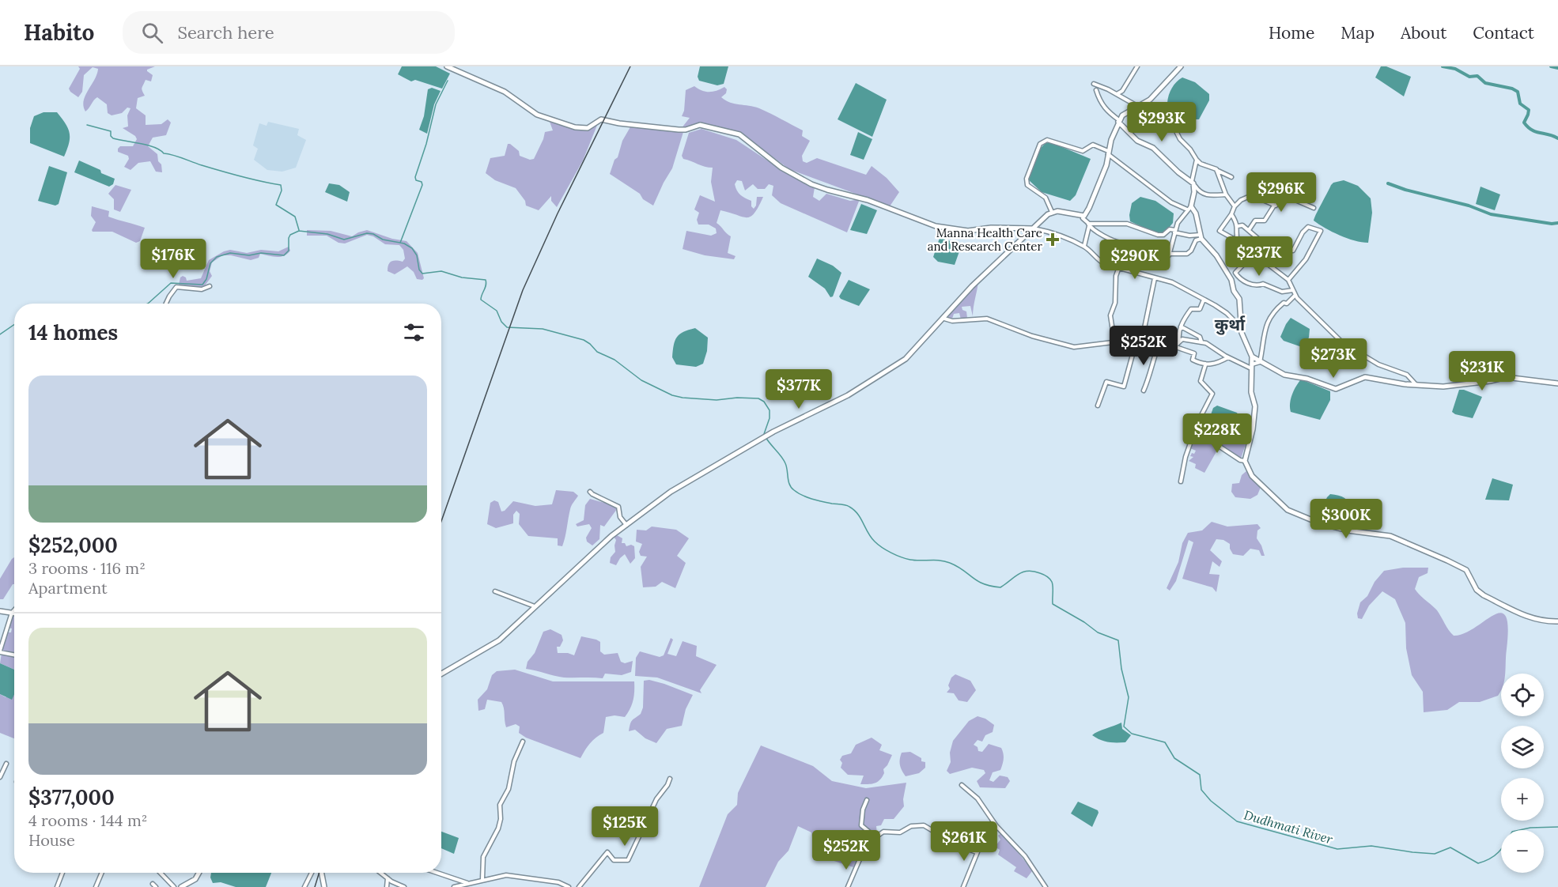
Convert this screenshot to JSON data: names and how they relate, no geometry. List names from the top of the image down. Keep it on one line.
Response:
{"districts":["कुर्था"],"water":["Dudhmati River"],"places":{"health":["Manna Health Care and Research Center"]},"page":{"header":"Habito","search":"Search here","nav":["Home","Map","About","Contact"],"price":["$293K","$296K","$237K","$176K","$290K","$252K","$273K","$231K","$377K","$228K","$300K","$125K","$261K","$252K"],"heading":"14 homes","list":[{"name":"$252,000","note":"3 rooms · 116 m² · Apartment"},{"name":"$377,000","note":"4 rooms · 144 m² · House"}],"map_buttons":["+","−"]}}
